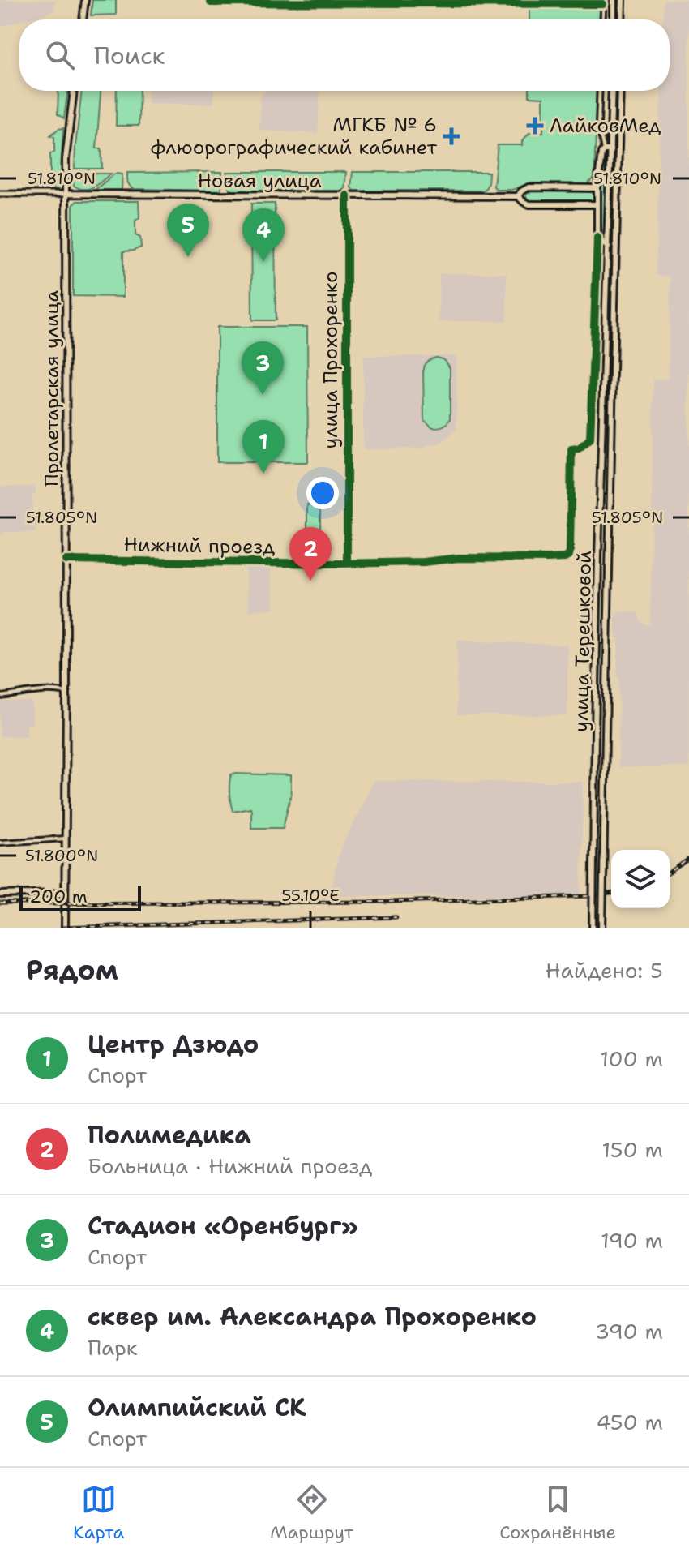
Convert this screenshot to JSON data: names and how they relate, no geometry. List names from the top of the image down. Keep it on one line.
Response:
{"streets":{"main road":["Новая улица","Пролетарская улица","улица Терешковой"],"street":["улица Прохоренко","Нижний проезд"]},"crossings":[["Новая улица","улица Прохоренко"],["Новая улица","Пролетарская улица"],["улица Прохоренко","Нижний проезд"],["Пролетарская улица","Нижний проезд"]],"places":{"health":["ЛайковМед","МГКБ № 6 флюорографический кабинет"]},"scale_bar":"200 m","page":{"search":"Поиск","pins":["5","4","3","1","2"],"scale":"200 m","heading":["Рядом","Найдено: 5"],"list":[{"mark":"1","name":"Центр Дзюдо","note":"Спорт","value":"100 m"},{"mark":"2","name":"Полимедика","note":"Больница · Нижний проезд","value":"150 m"},{"mark":"3","name":"Стадион «Оренбург»","note":"Спорт","value":"190 m"},{"mark":"4","name":"сквер им. Александра Прохоренко","note":"Парк","value":"390 m"},{"mark":"5","name":"Олимпийский СК","note":"Спорт","value":"450 m"}],"nav":["Карта","Маршрут","Сохранённые"]},"coordinates":["51.810°N","51.805°N","51.800°N","55.10°E"]}
